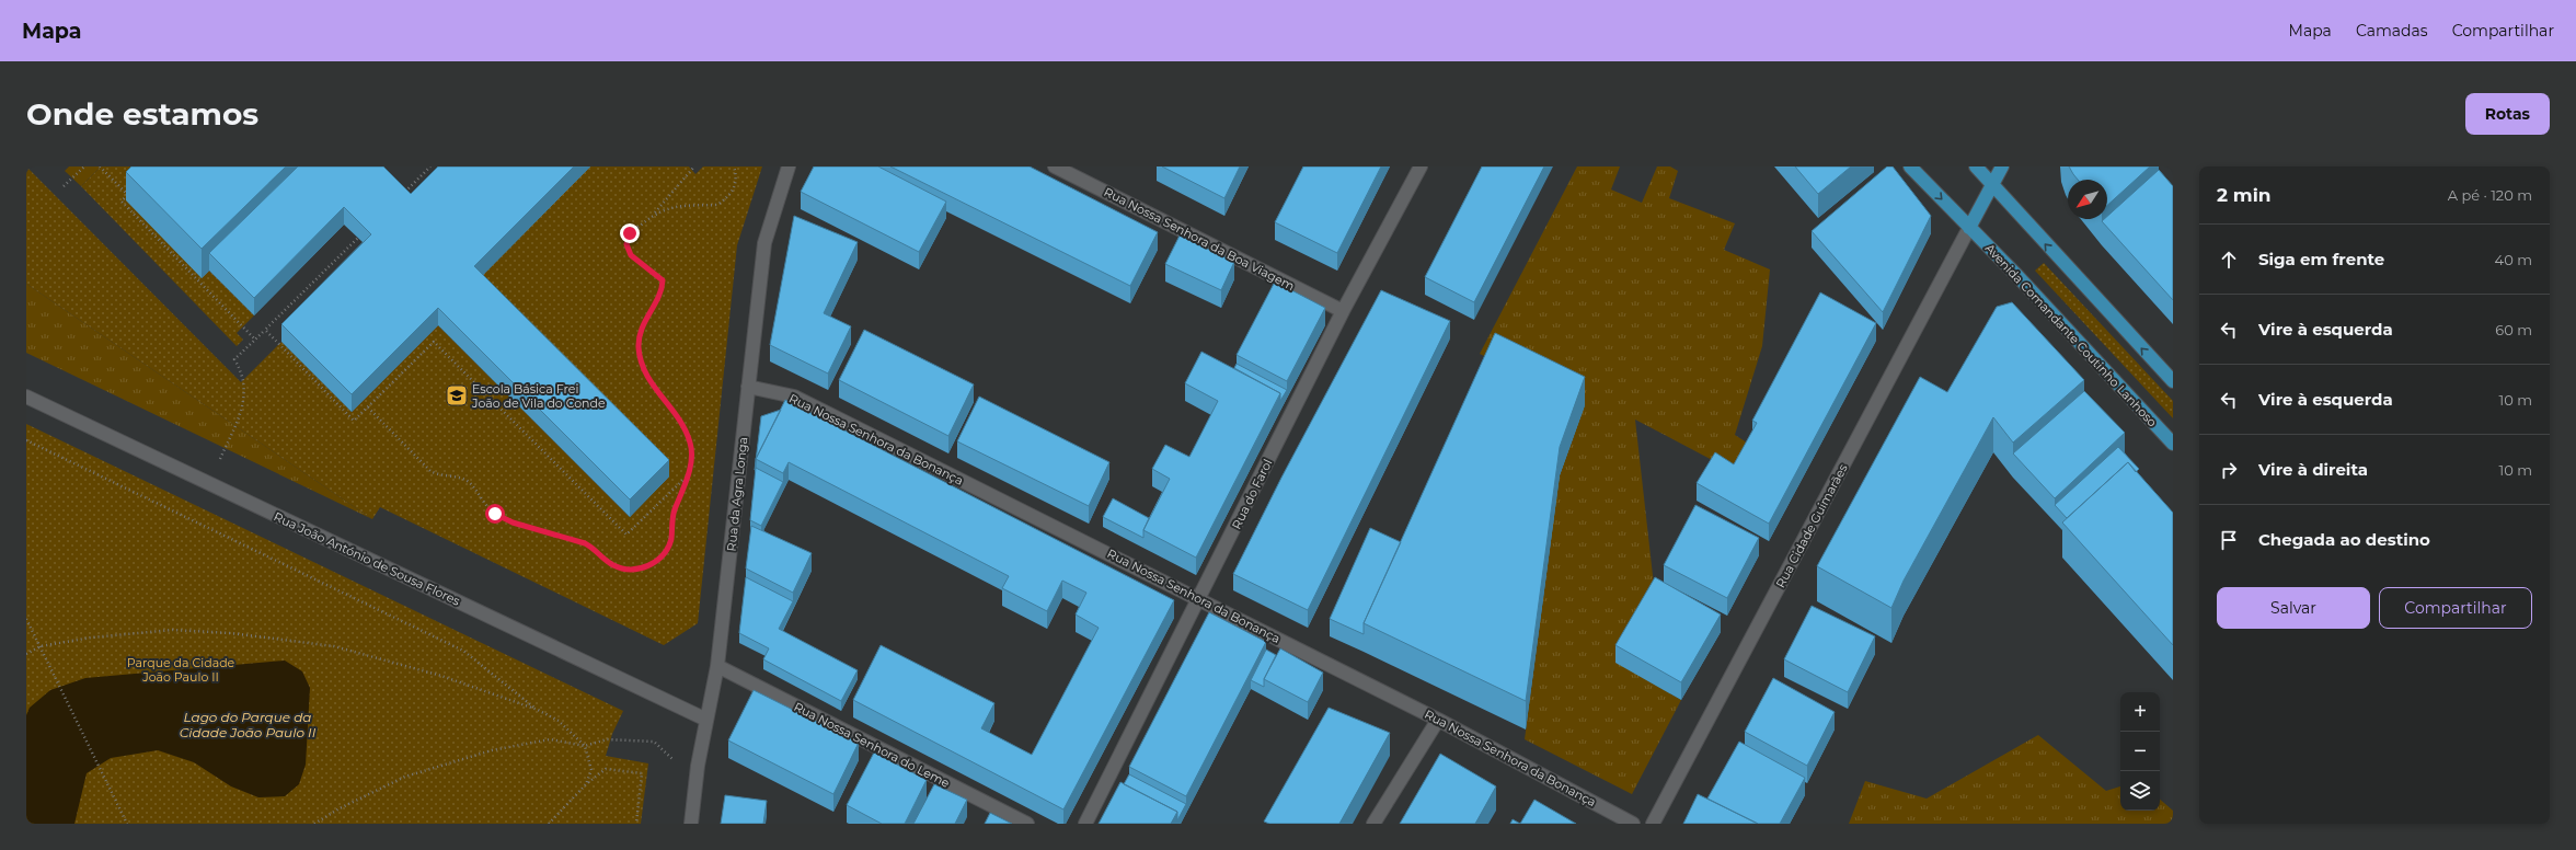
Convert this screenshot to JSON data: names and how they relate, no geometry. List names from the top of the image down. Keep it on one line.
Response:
{"streets":{"main road":["Avenida Comandante Coutinho Lanhoso"],"street":["Rua Nossa Senhora da Boa Viagem","Rua Nossa Senhora da Bonança","Rua da Agra Longa","Rua do Farol","Rua Cidade Guimarães","Rua João António de Sousa Flores","Rua Nossa Senhora do Leme"]},"crossings":[["Rua Nossa Senhora da Boa Viagem","Rua do Farol"],["Avenida Comandante Coutinho Lanhoso","Rua Cidade Guimarães"],["Rua Nossa Senhora da Bonança","Rua da Agra Longa"],["Rua Nossa Senhora da Bonança","Rua do Farol"],["Rua da Agra Longa","Rua João António de Sousa Flores"],["Rua da Agra Longa","Rua Nossa Senhora do Leme"]],"water":["Lago do Parque da Cidade João Paulo II"],"parks":["Parque da Cidade João Paulo II"],"places":{"school or university":["Escola Básica Frei João de Vila do Conde"]},"north":"bottom left","page":{"header":"Mapa","nav":["Mapa","Camadas","Compartilhar"],"buttons":["Rotas",["Salvar","Compartilhar"]],"title":"Onde estamos","heading":["2 min","A pé · 120 m"],"list":[["Siga em frente","40 m"],["Vire à esquerda","60 m"],["Vire à esquerda","10 m"],["Vire à direita","10 m"],"Chegada ao destino"],"map_buttons":["+","−"]}}
